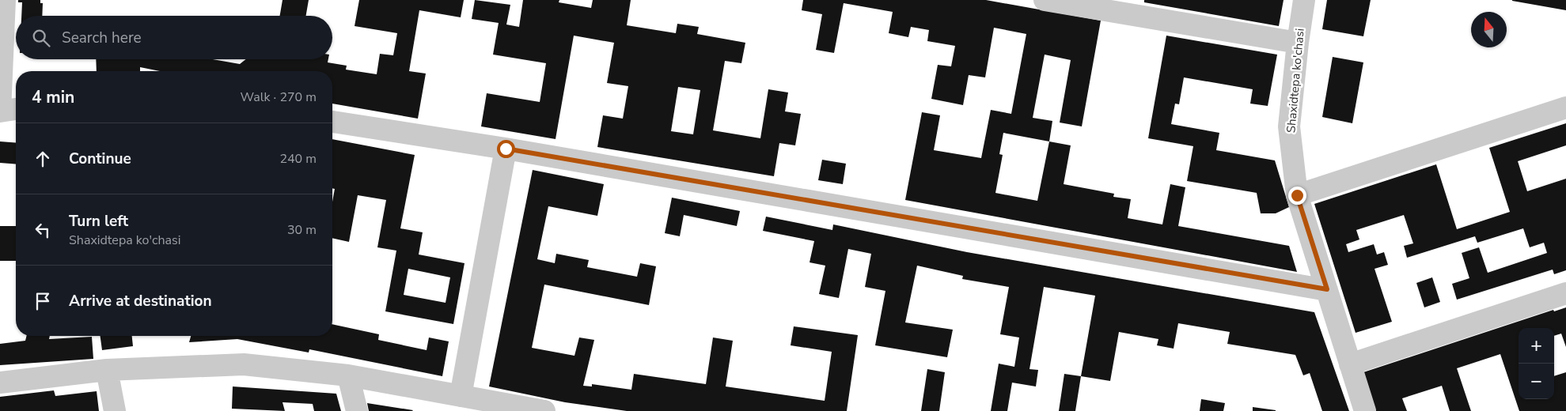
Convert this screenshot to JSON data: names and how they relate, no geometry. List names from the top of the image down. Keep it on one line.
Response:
{"streets":{"street":["Shaxidtepa ko'chasi"]},"north":"top","page":{"search":"Search here","heading":["4 min","Walk · 270 m"],"list":[["Continue","240 m"],["Turn left","Shaxidtepa ko'chasi","30 m"],"Arrive at destination"],"map_buttons":["+","−"]}}
